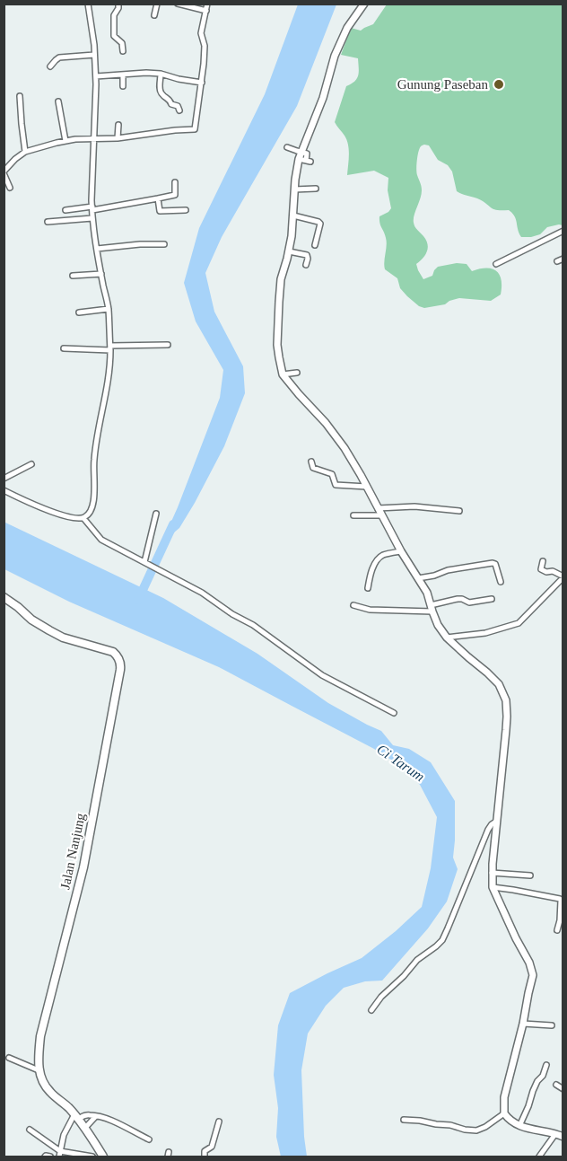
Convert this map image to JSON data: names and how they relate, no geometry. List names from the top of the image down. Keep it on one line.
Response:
{"streets":{"main road":["Jalan Nanjung"]},"water":["Ci Tarum"],"places":["Gunung Paseban"]}
